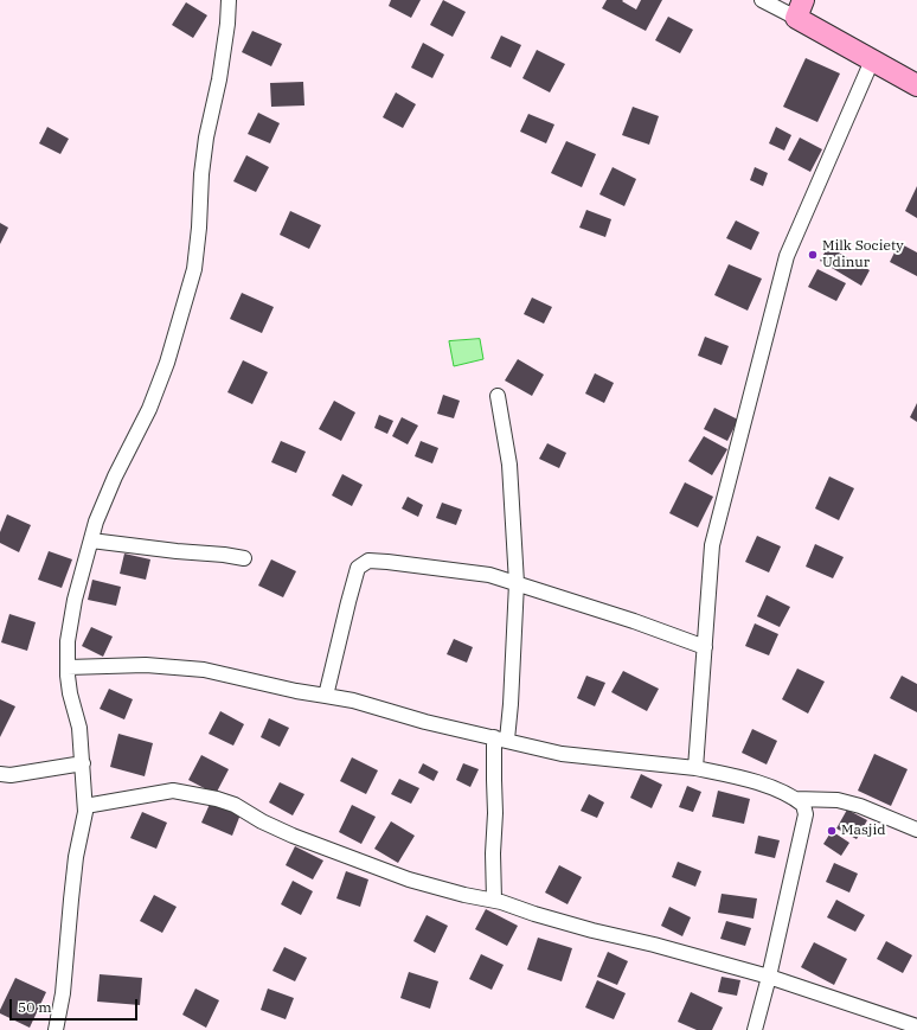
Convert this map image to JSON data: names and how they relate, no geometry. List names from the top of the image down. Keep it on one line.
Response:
{"places":["Milk Society Udinur","Masjid"],"scale_bar":"50 m"}
